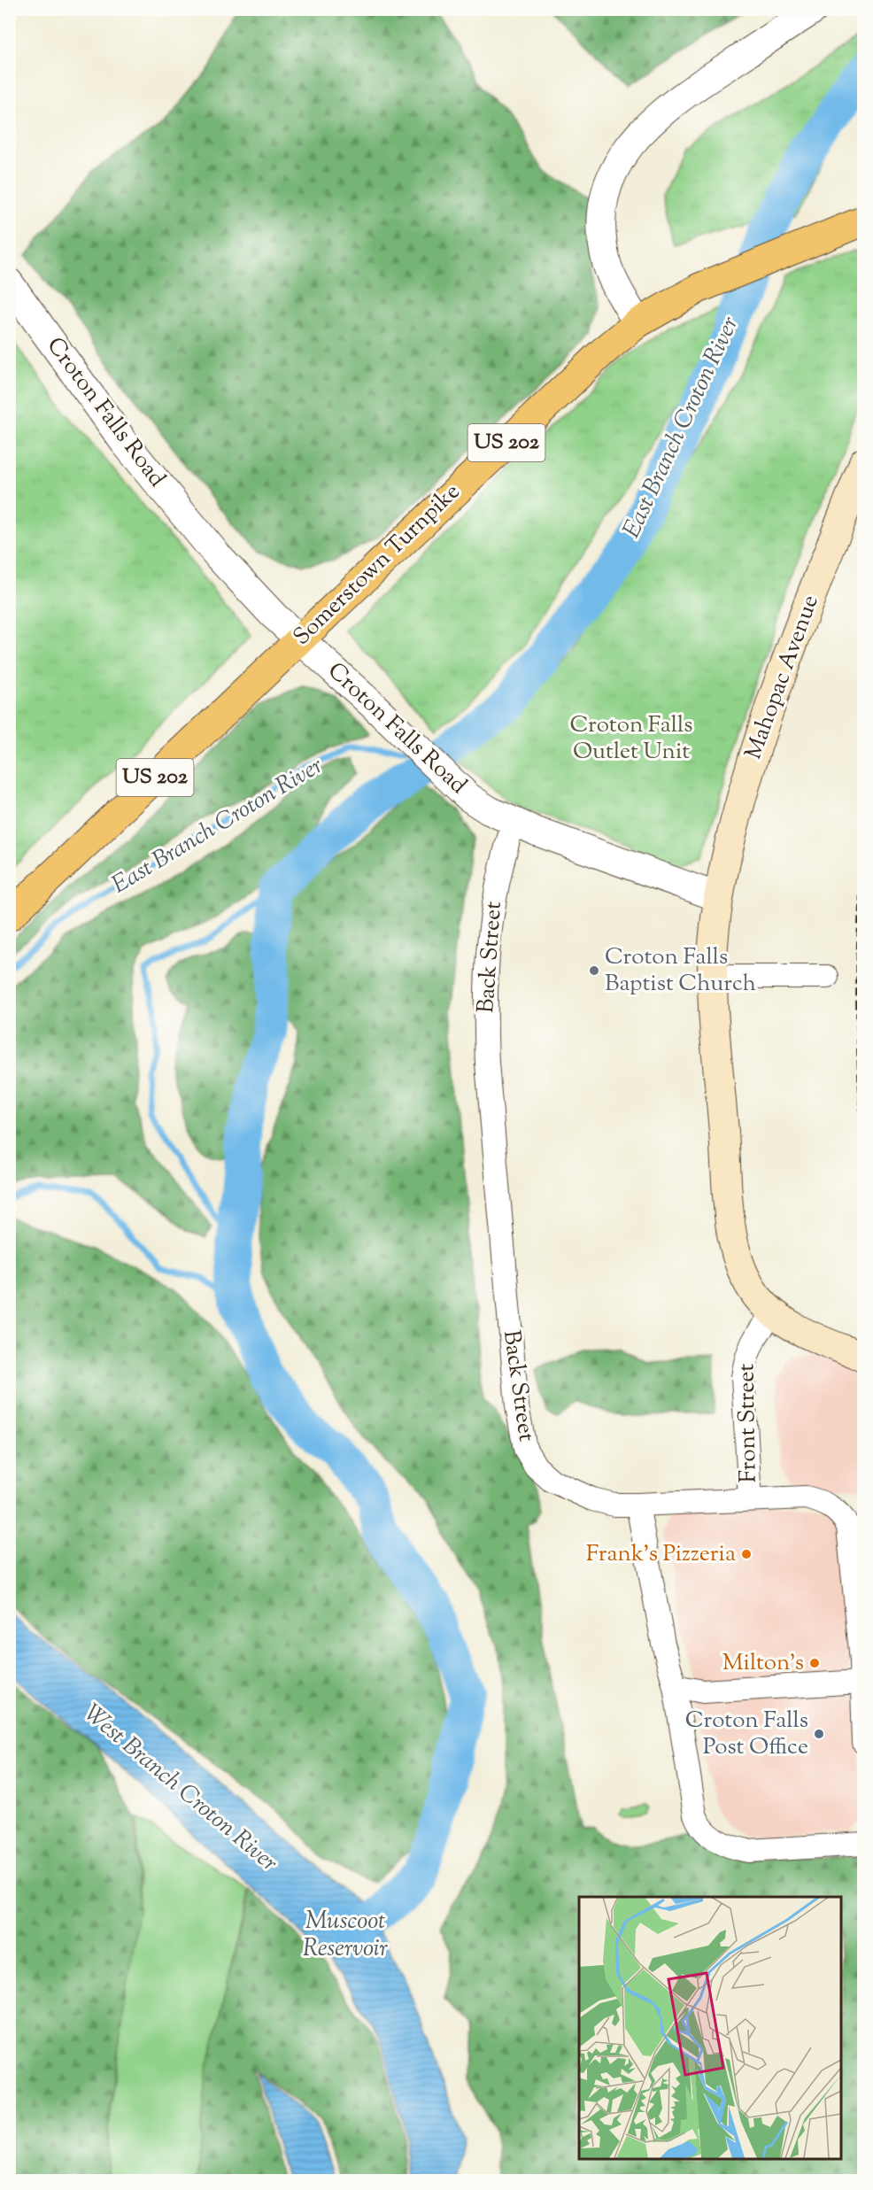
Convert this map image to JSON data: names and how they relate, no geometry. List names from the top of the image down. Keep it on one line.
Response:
{"streets":{"main road":["US 202","Somerstown Turnpike","Mahopac Avenue"],"street":["Croton Falls Road","Back Street","Front Street"]},"crossings":[["Croton Falls Road","Somerstown Turnpike"],["Croton Falls Road","Mahopac Avenue"],["Croton Falls Road","Back Street"],["Back Street","Front Street"]],"water":["East Branch Croton River","West Branch Croton River","Muscoot Reservoir"],"parks":["Croton Falls Outlet Unit"],"places":["Croton Falls Baptist Church","Frank's Pizzeria","Milton's","Croton Falls Post Office"]}
